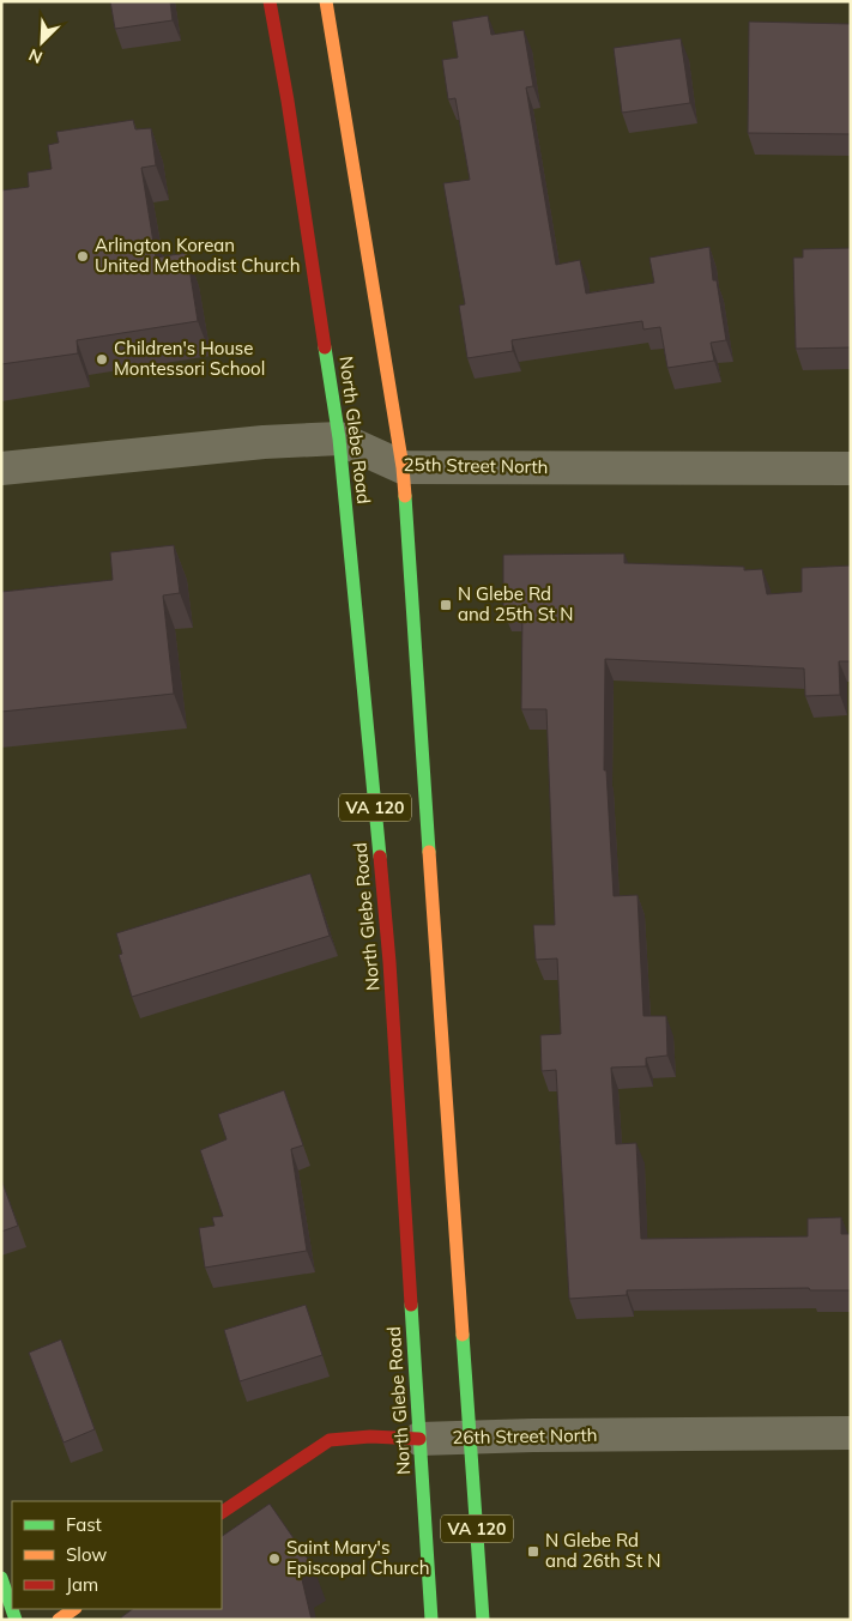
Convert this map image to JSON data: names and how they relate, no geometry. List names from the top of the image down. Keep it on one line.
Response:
{"streets":{"main road":["North Glebe Road","VA 120","26th Street North"],"street":["25th Street North"]},"crossings":[["North Glebe Road","25th Street North"],["North Glebe Road","26th Street North"],["25th Street North","VA 120"],["VA 120","26th Street North"]],"places":{"other":["Arlington Korean United Methodist Church","Children's House Montessori School","Saint Mary's Episcopal Church"],"transit":["N Glebe Rd and 25th St N","N Glebe Rd and 26th St N"]},"legend":["Fast","Slow","Jam"],"north":"bottom left"}
